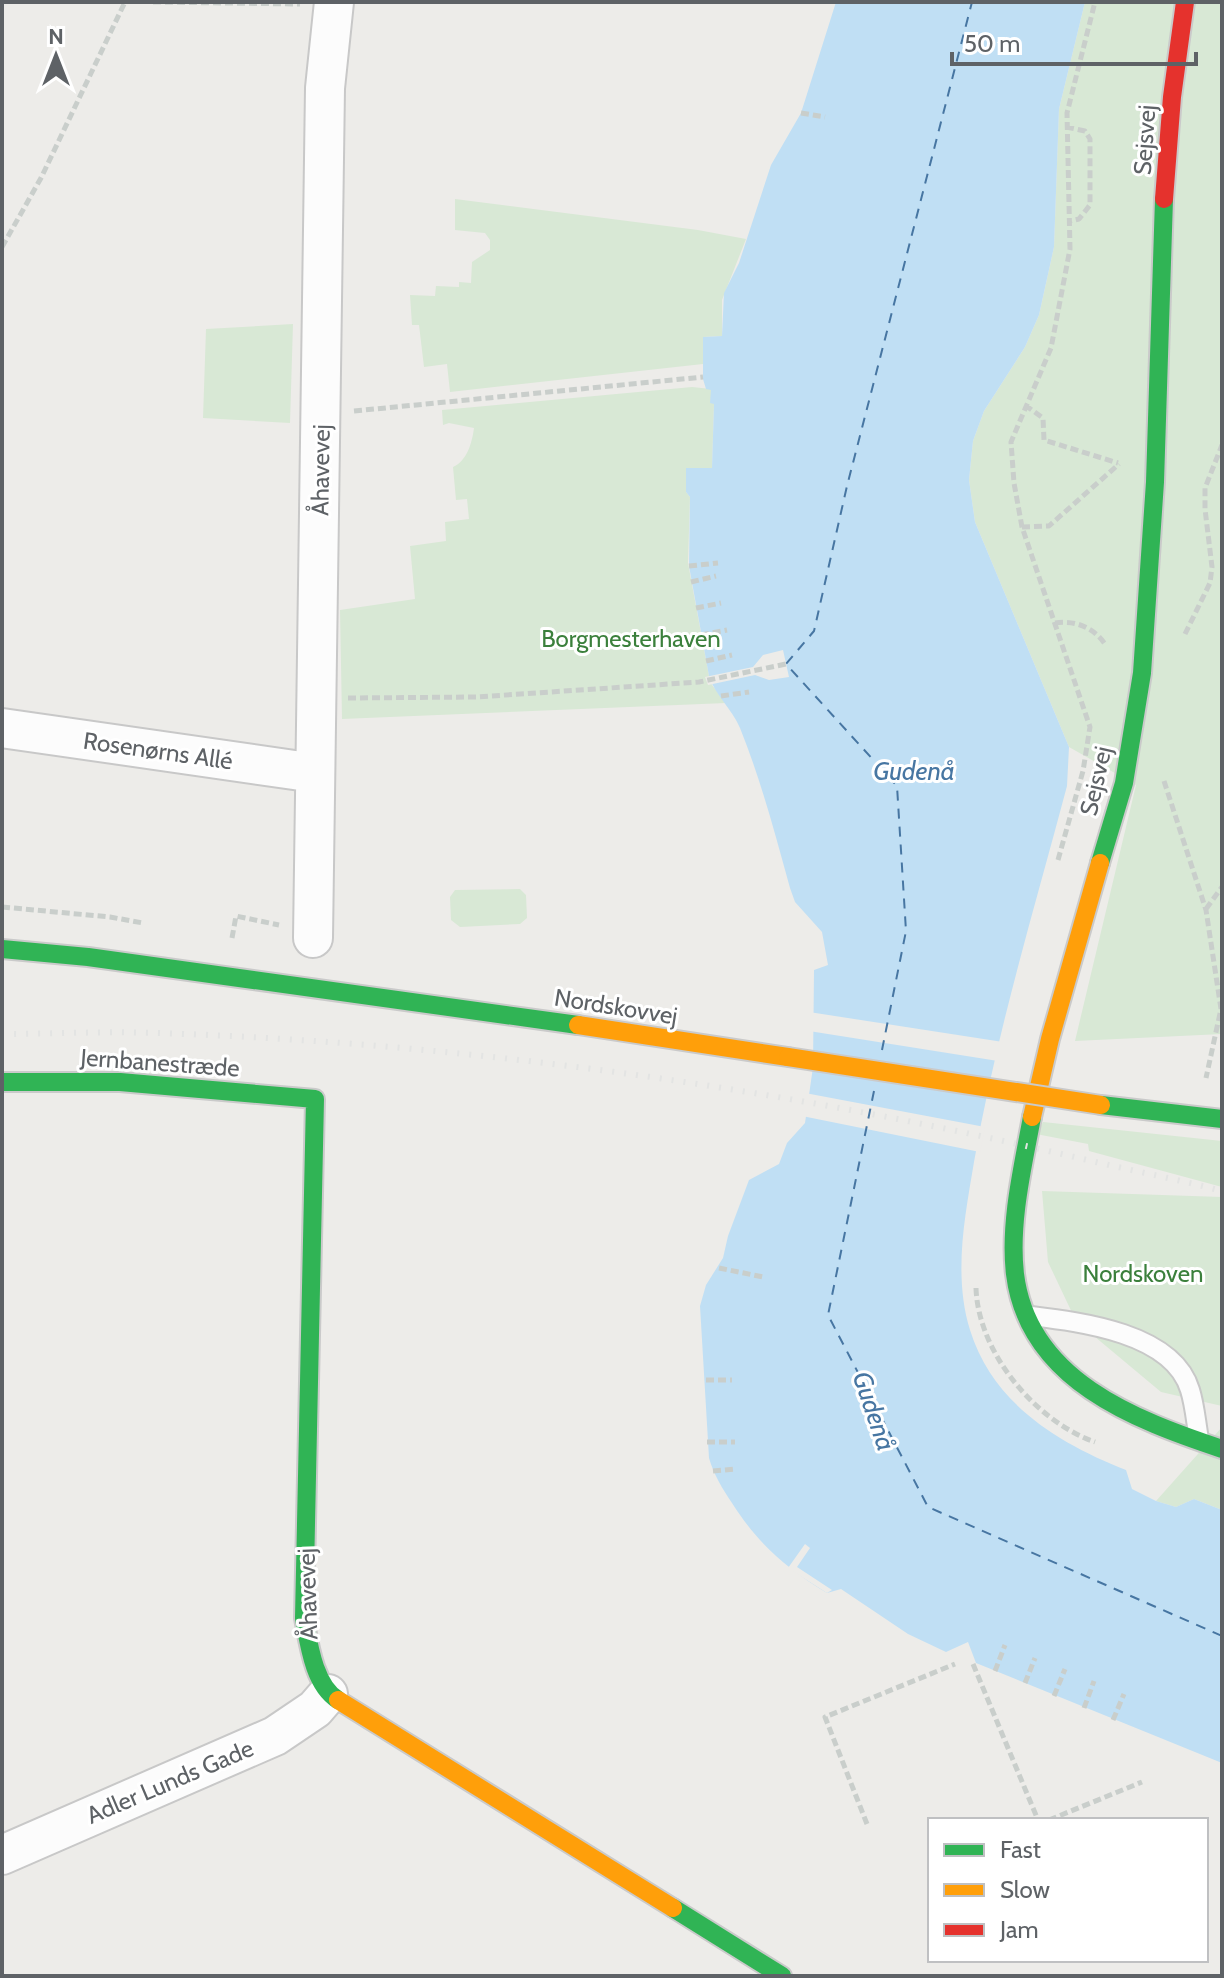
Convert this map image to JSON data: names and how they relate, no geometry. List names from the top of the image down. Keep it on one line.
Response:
{"streets":{"street":["Sejsvej","Åhavevej","Rosenørns Allé","Nordskovvej","Jernbanestræde","Adler Lunds Gade"]},"crossings":[["Åhavevej","Rosenørns Allé"],["Åhavevej","Jernbanestræde"],["Åhavevej","Adler Lunds Gade"]],"water":["Gudenå"],"parks":["Borgmesterhaven","Nordskoven"],"legend":["Fast","Slow","Jam"],"scale_bar":"50 m","north":"top"}
